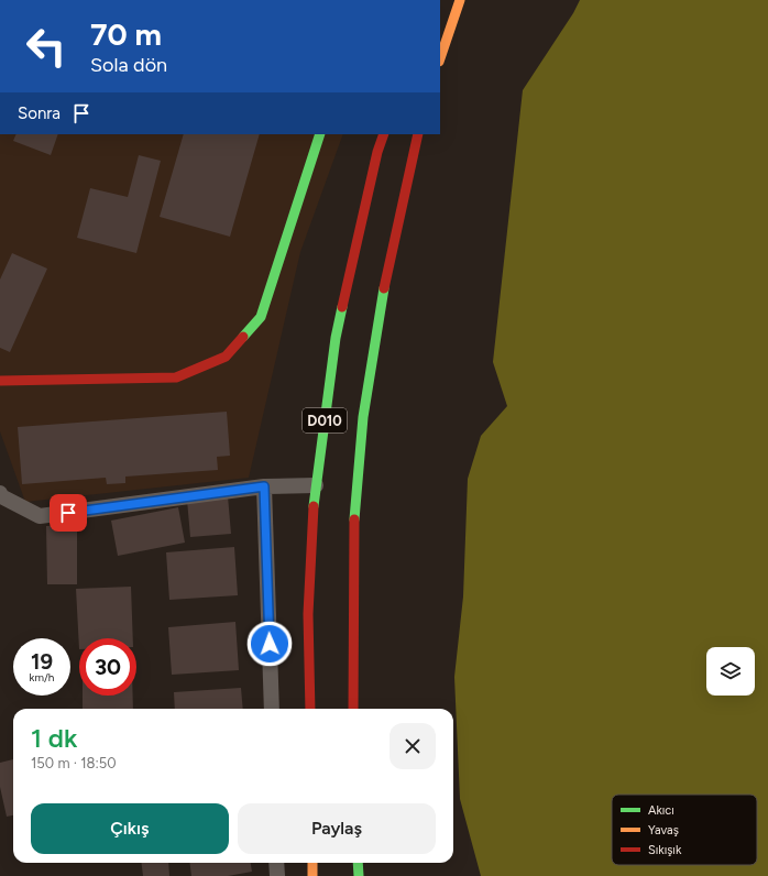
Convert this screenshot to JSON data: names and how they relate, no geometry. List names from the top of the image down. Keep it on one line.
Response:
{"streets":{"main road":["D010"]},"legend":["Akıcı","Yavaş","Sıkışık"],"page":{"turn":["70 m","Sola dön"],"then":"Sonra","speed":"19 km/h","limit":"30","heading":["1 dk","150 m · 18:50"],"buttons":["Çıkış","Paylaş"]}}
